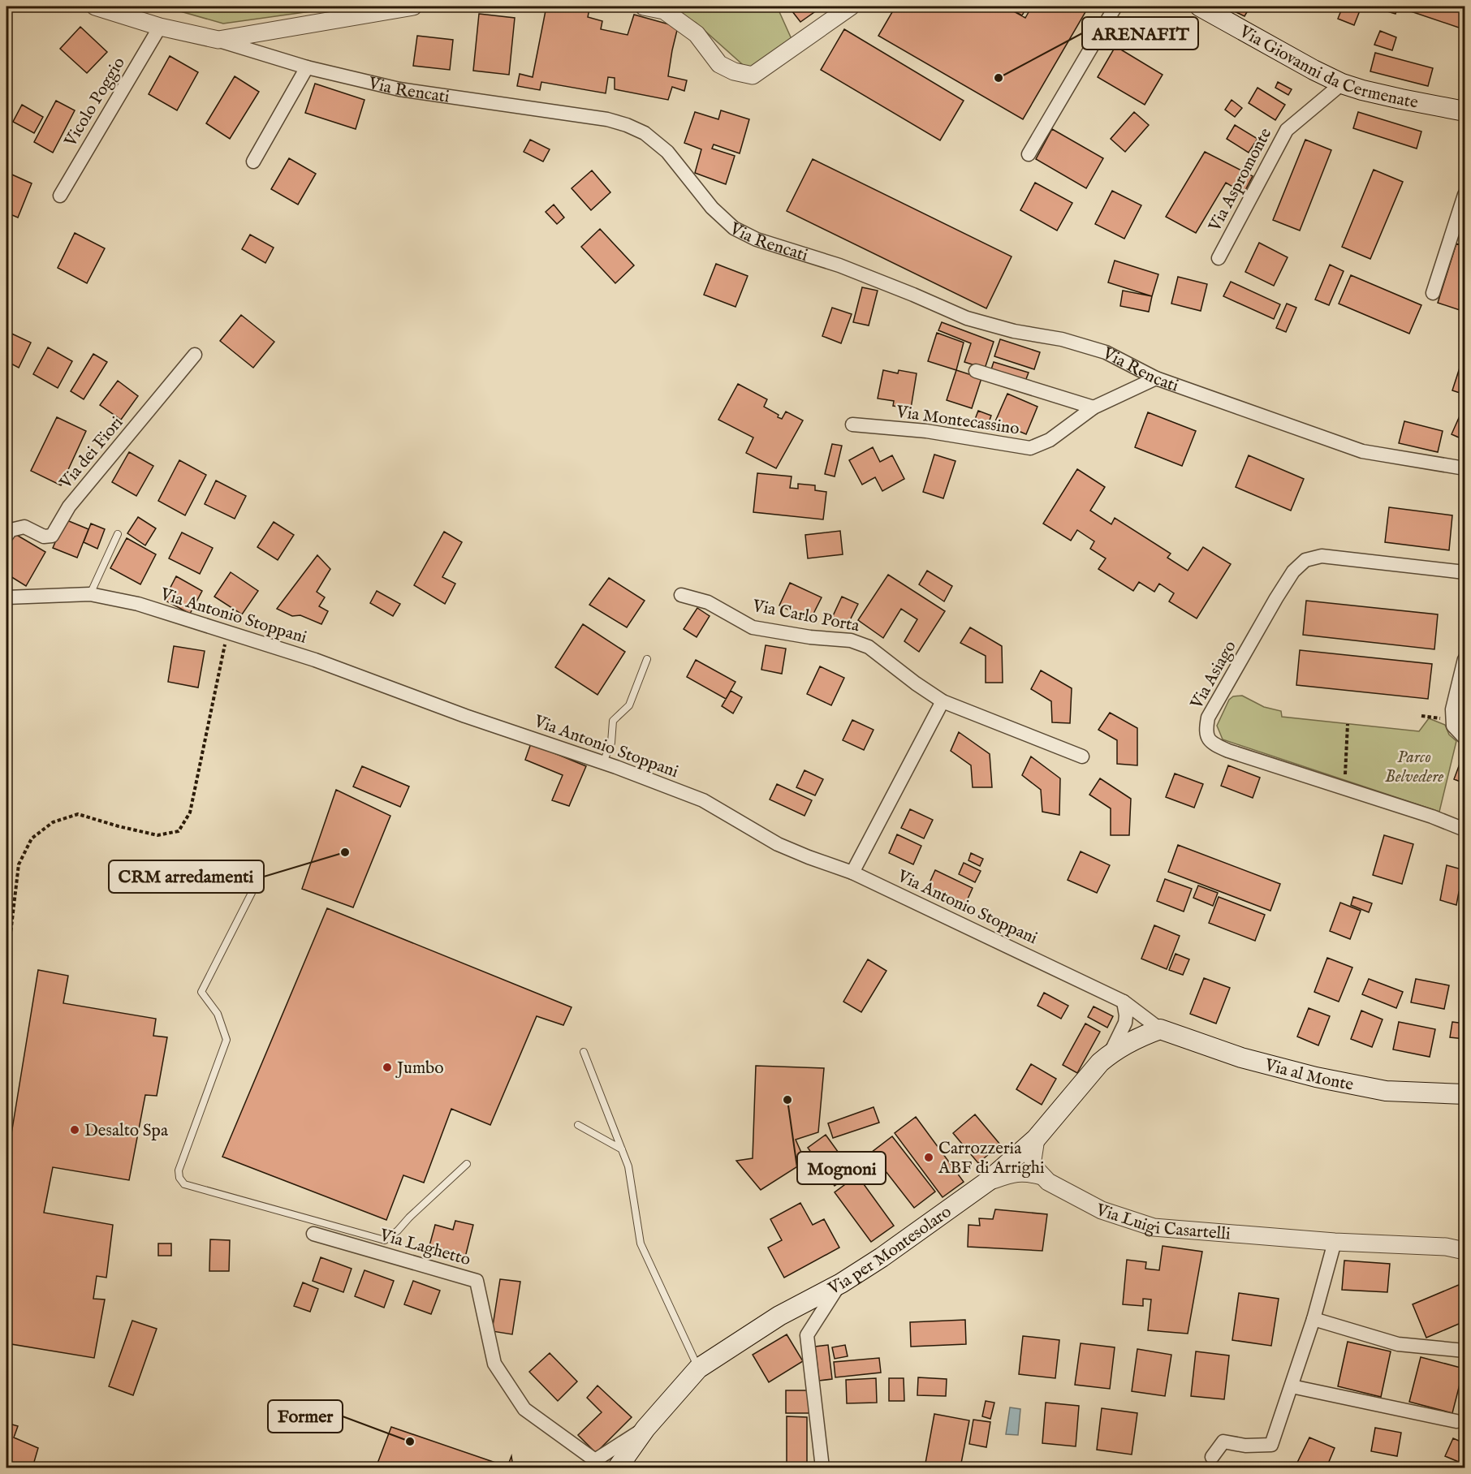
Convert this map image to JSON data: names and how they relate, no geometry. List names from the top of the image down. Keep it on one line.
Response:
{"streets":{"main road":["Via Giovanni da Cermenate","Via al Monte","Via per Montesolaro"],"street":["Via Rencati","Vicolo Poggio","Via Aspromonte","Via Montecassino","Via dei Fiori","Via Antonio Stoppani","Via Carlo Porta","Via Asiago","Via Luigi Casartelli","Via Laghetto"]},"crossings":[["Via Giovanni da Cermenate","Via Aspromonte"],["Via Rencati","Vicolo Poggio"],["Via Rencati","Via Montecassino"],["Via Antonio Stoppani","Via al Monte"],["Via Antonio Stoppani","Via per Montesolaro"],["Via al Monte","Via per Montesolaro"],["Via Laghetto","Via per Montesolaro"]],"parks":["Parco Belvedere"],"places":["ARENAFIT","CRM arredamenti","Jumbo","Mognoni","Desalto Spa","Carrozzeria ABF di Arrighi","Former"]}
